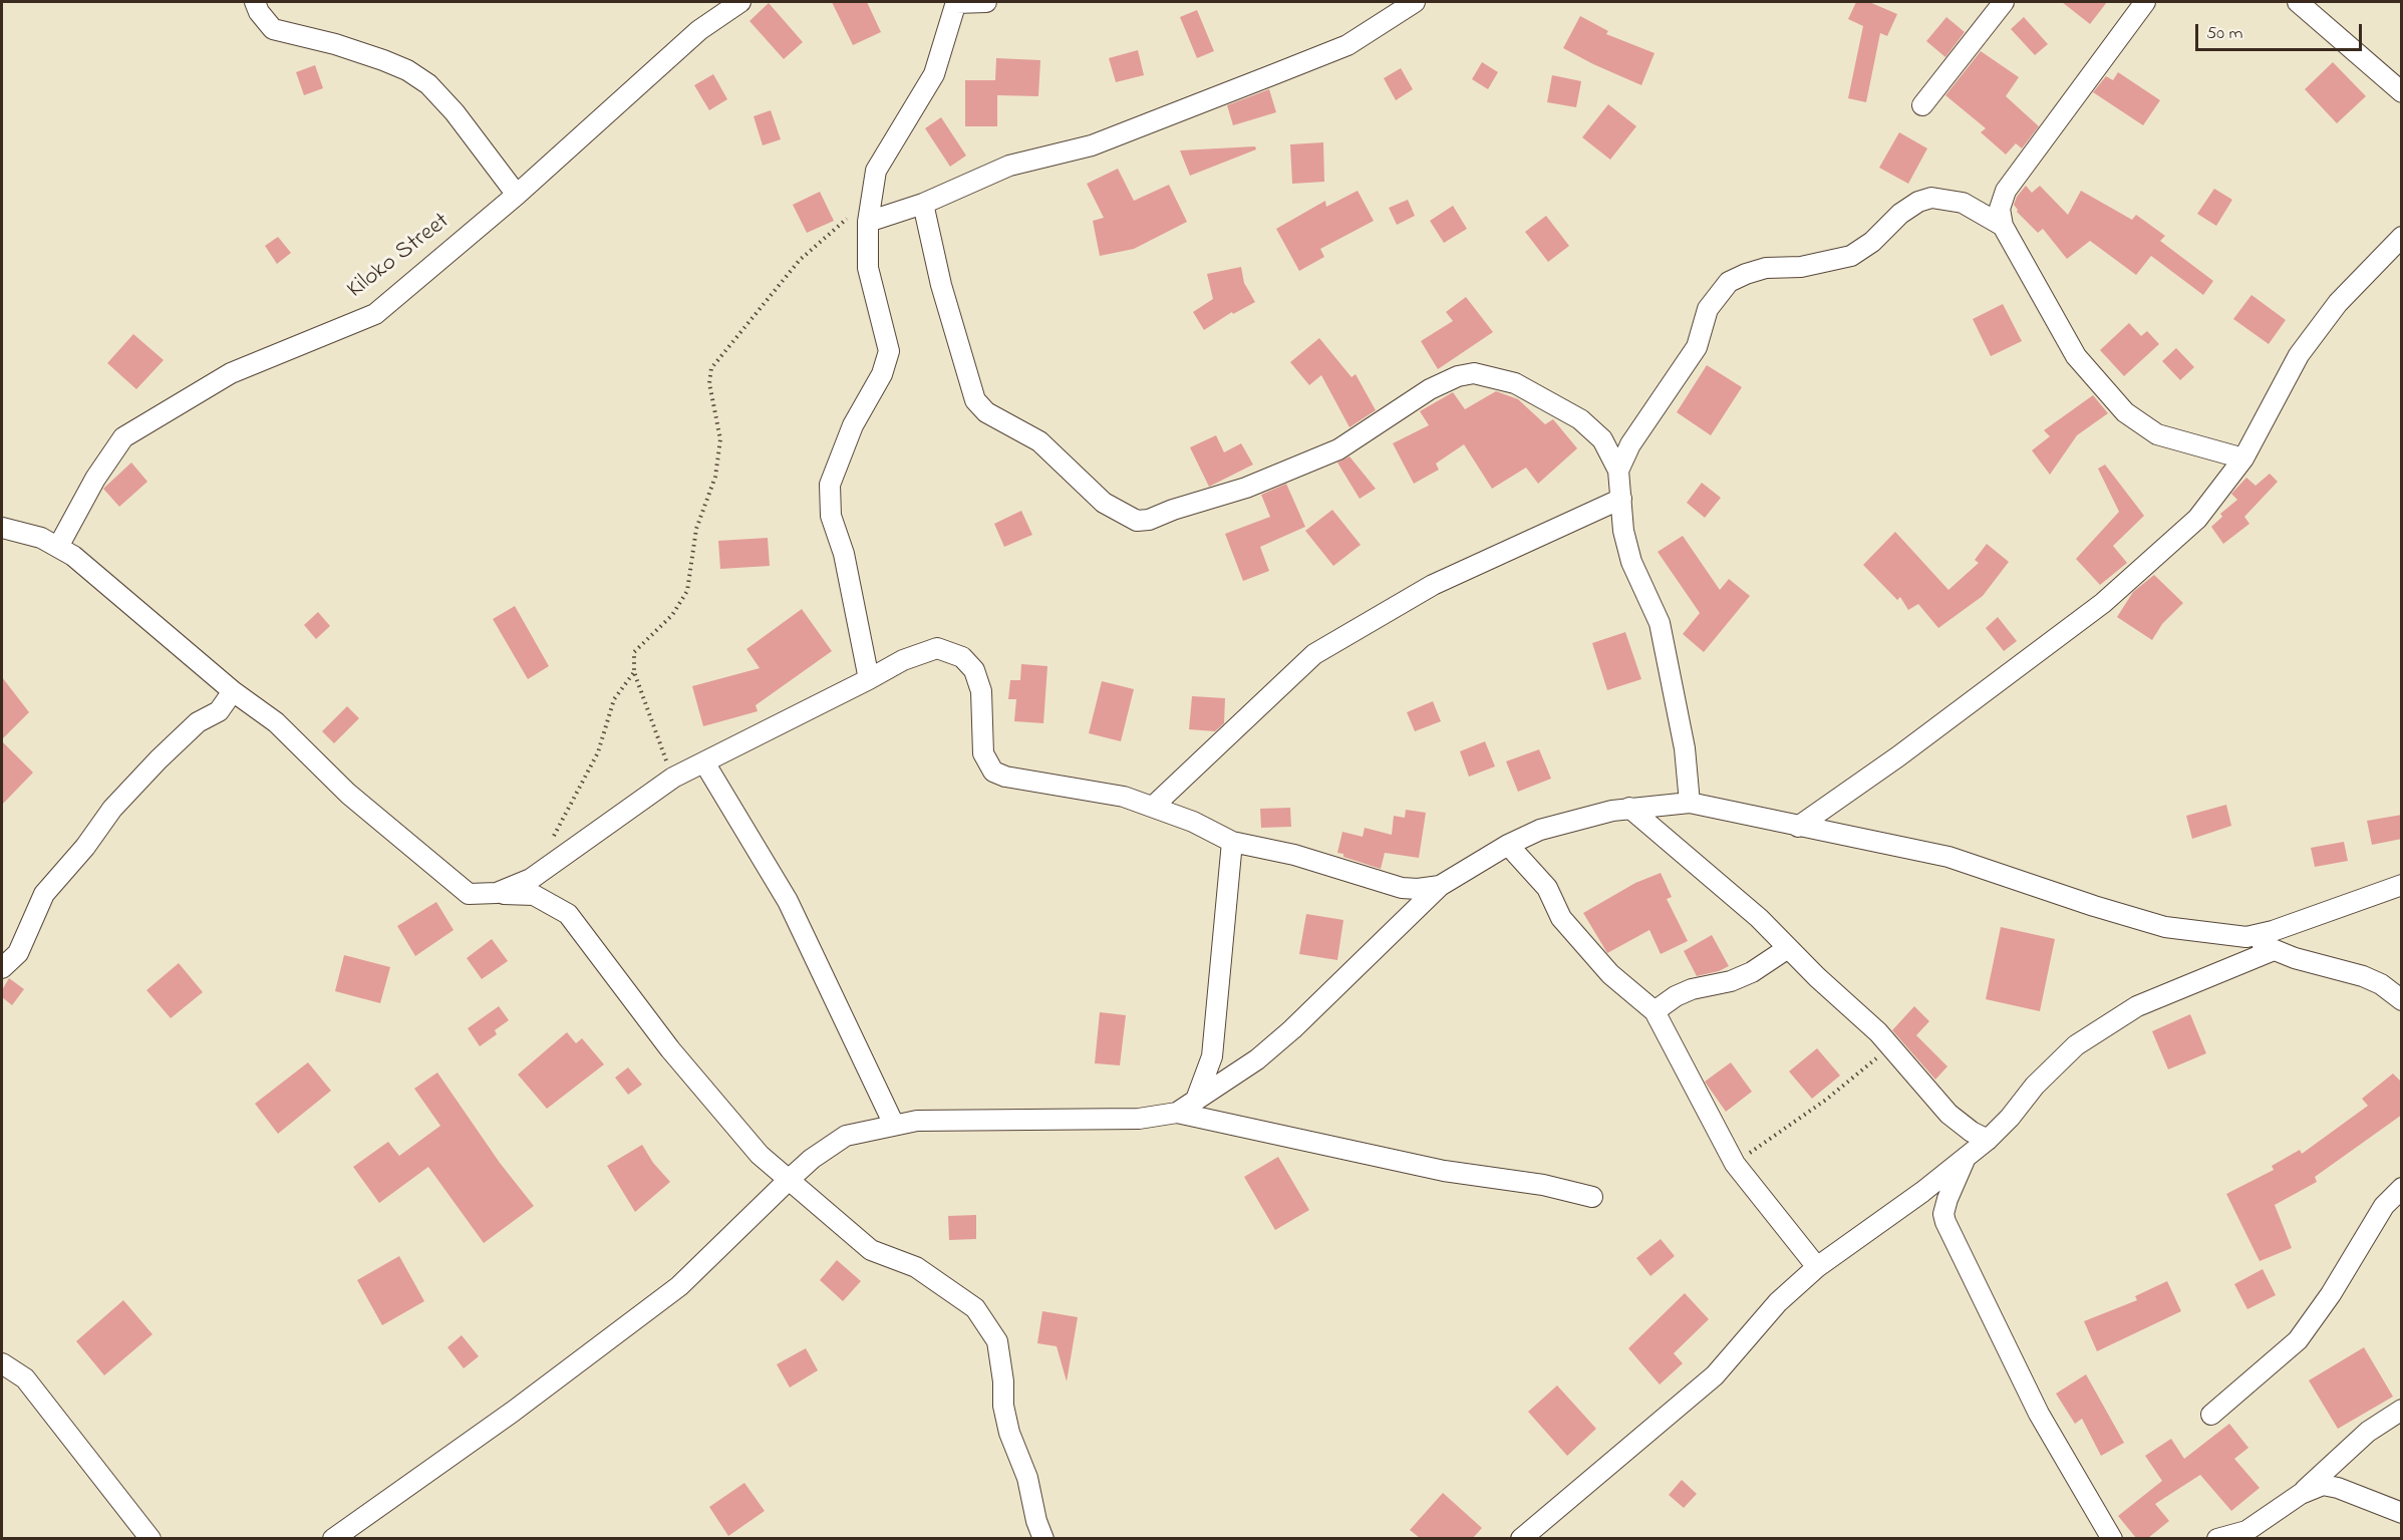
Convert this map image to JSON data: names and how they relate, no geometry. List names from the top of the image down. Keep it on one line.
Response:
{"streets":{"street":["Kiloko Street"]},"scale_bar":"50 m"}
